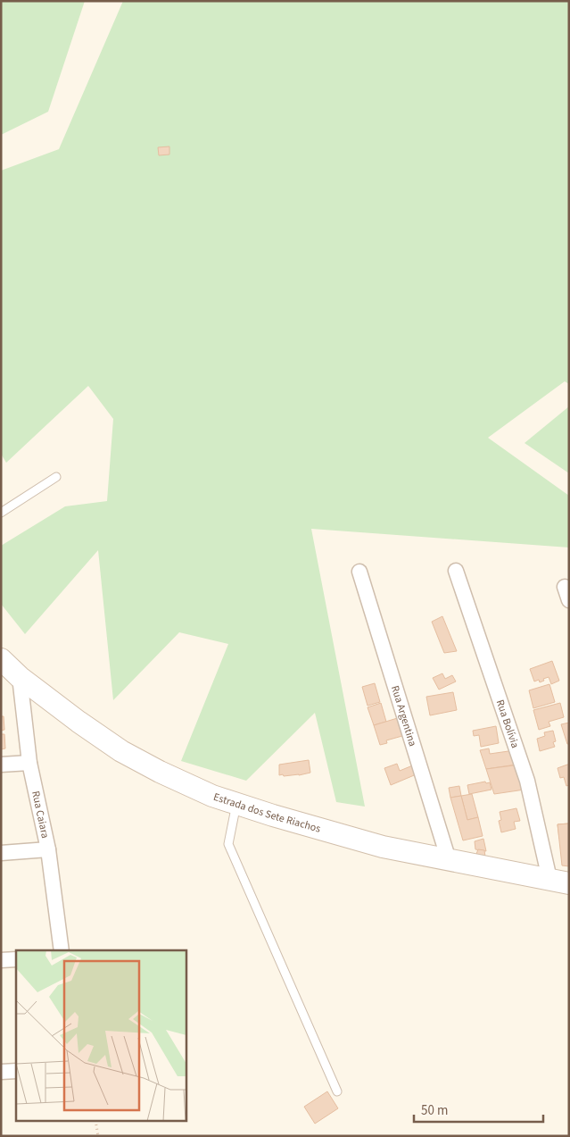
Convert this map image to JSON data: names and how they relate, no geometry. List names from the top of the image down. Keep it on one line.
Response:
{"streets":{"street":["Rua Argentina","Rua Bolívia","Estrada dos Sete Riachos","Rua Caiara"]},"crossings":[["Rua Argentina","Estrada dos Sete Riachos"],["Rua Bolívia","Estrada dos Sete Riachos"],["Estrada dos Sete Riachos","Rua Caiara"]],"scale_bar":"50 m"}
